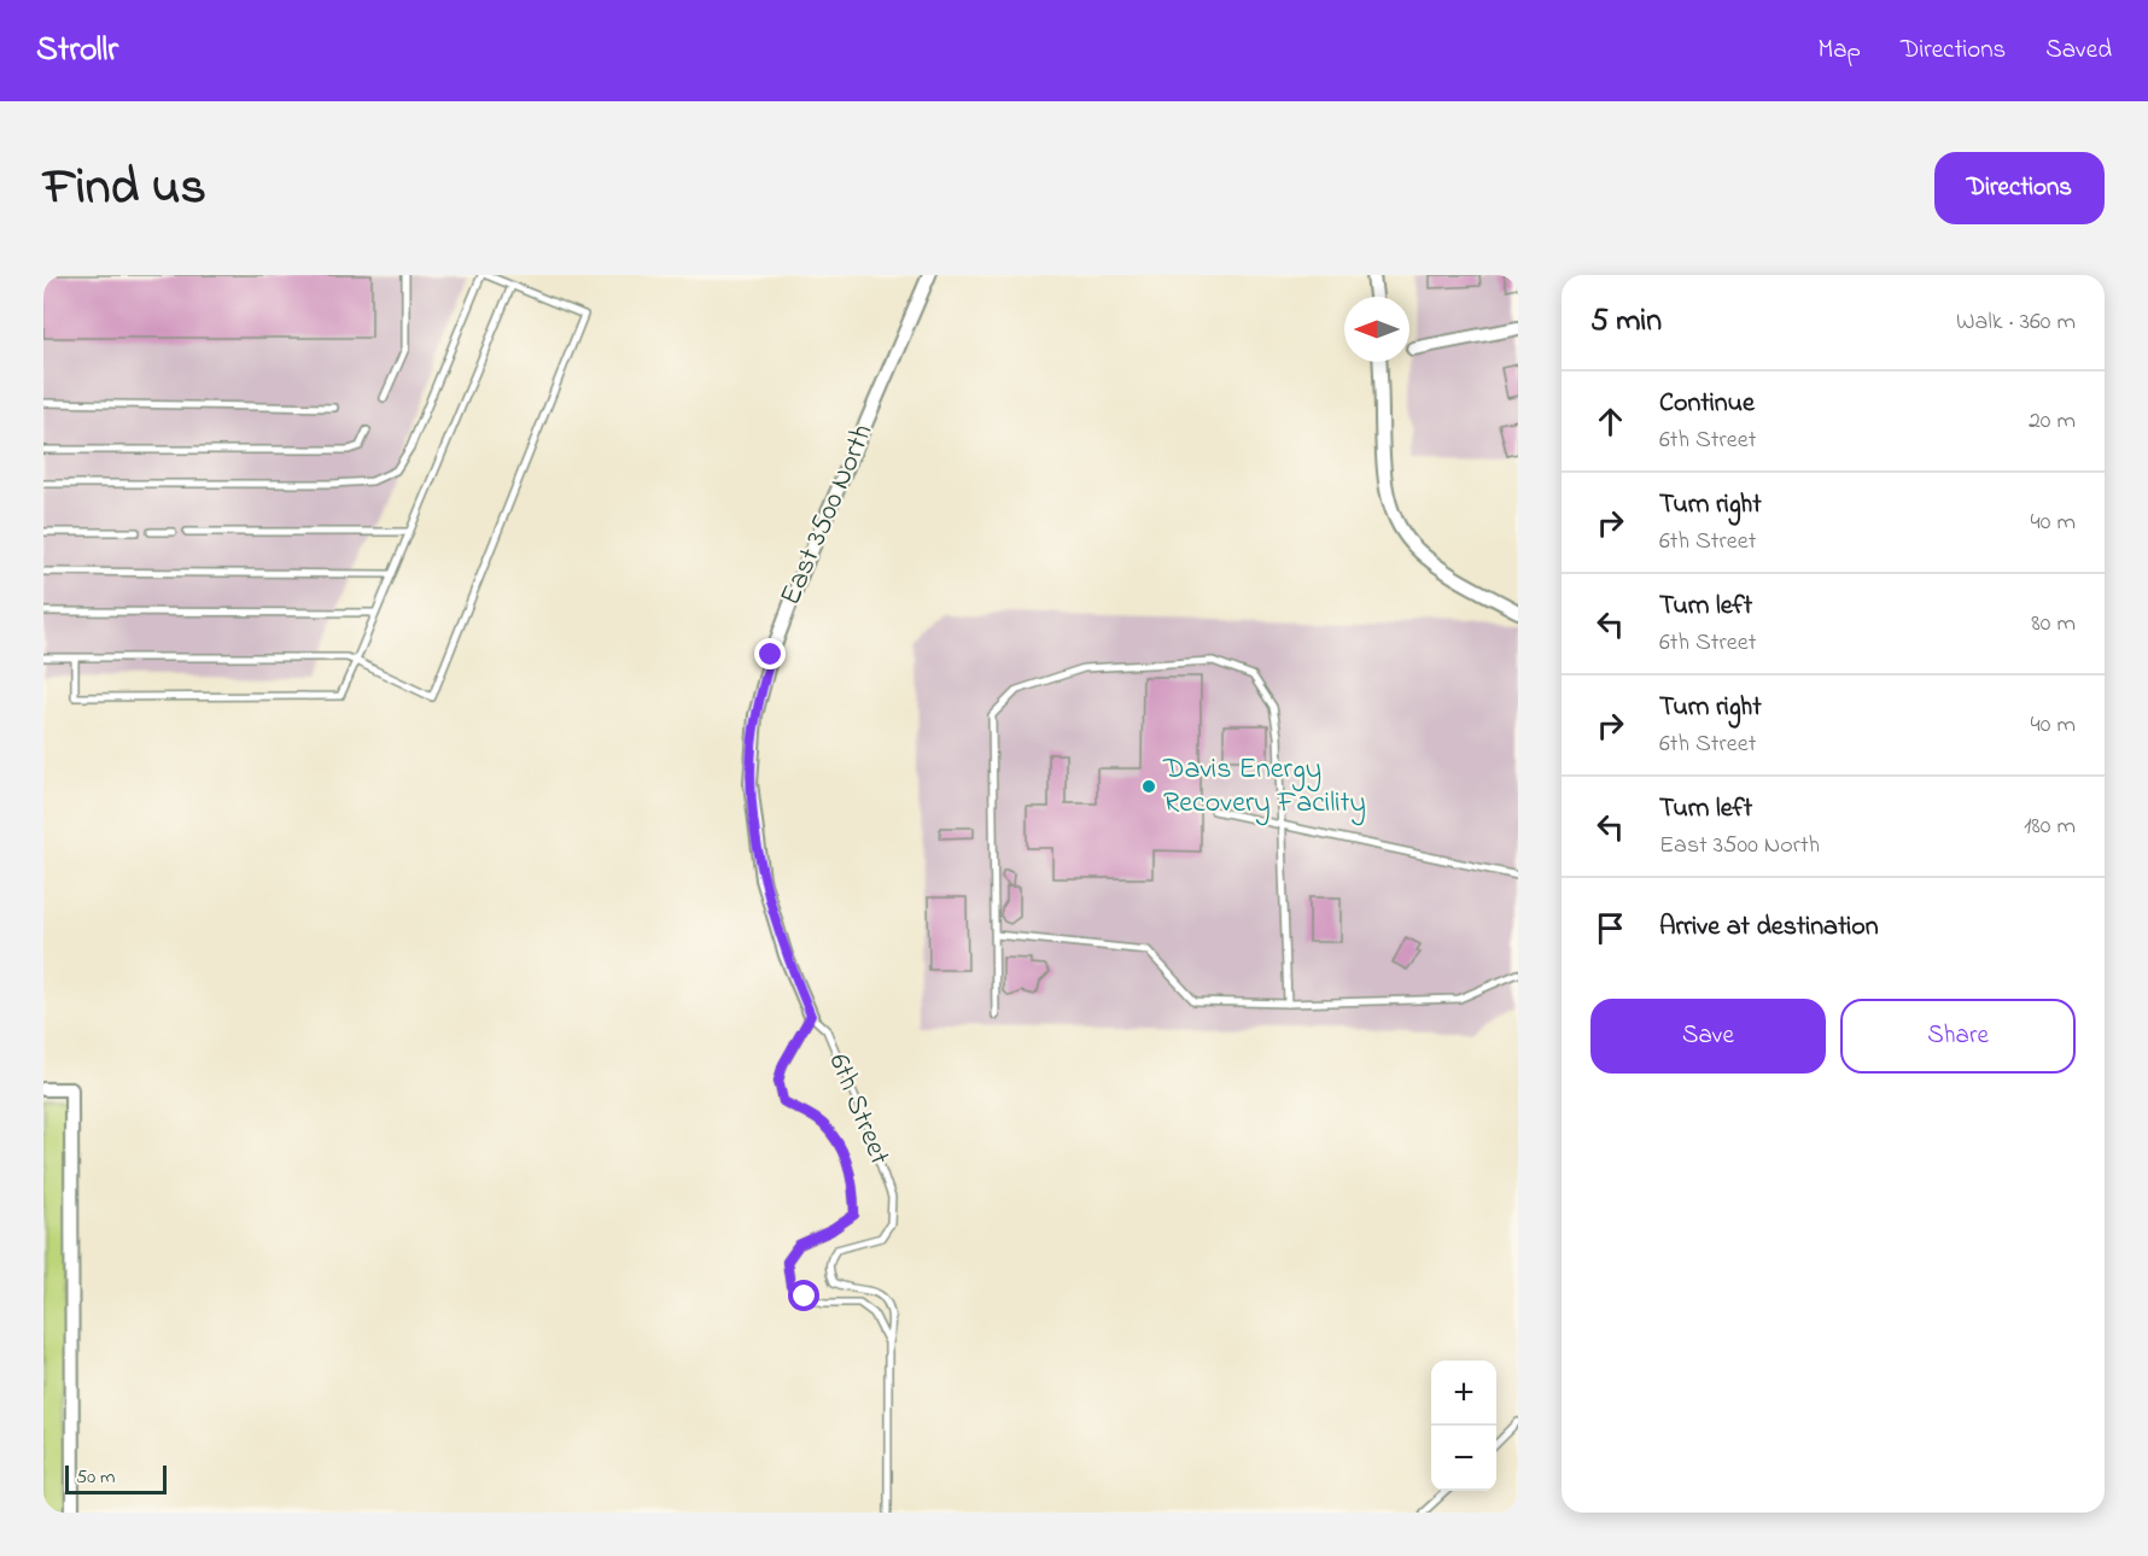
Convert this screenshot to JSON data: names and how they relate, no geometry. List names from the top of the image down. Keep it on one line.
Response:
{"streets":{"street":["East 3500 North"],"lane":["6th Street"]},"crossings":[["East 3500 North","6th Street"]],"places":["Davis Energy Recovery Facility"],"scale_bar":"50 m","north":"left","page":{"header":"Strollr","nav":["Map","Directions","Saved"],"title":"Find us","buttons":["Directions",["Save","Share"]],"heading":["5 min","Walk · 360 m"],"list":[["Continue","6th Street","20 m"],["Turn right","6th Street","40 m"],["Turn left","6th Street","80 m"],["Turn right","6th Street","40 m"],["Turn left","East 3500 North","180 m"],"Arrive at destination"],"map_buttons":["+","−"],"scale":"50 m"}}
